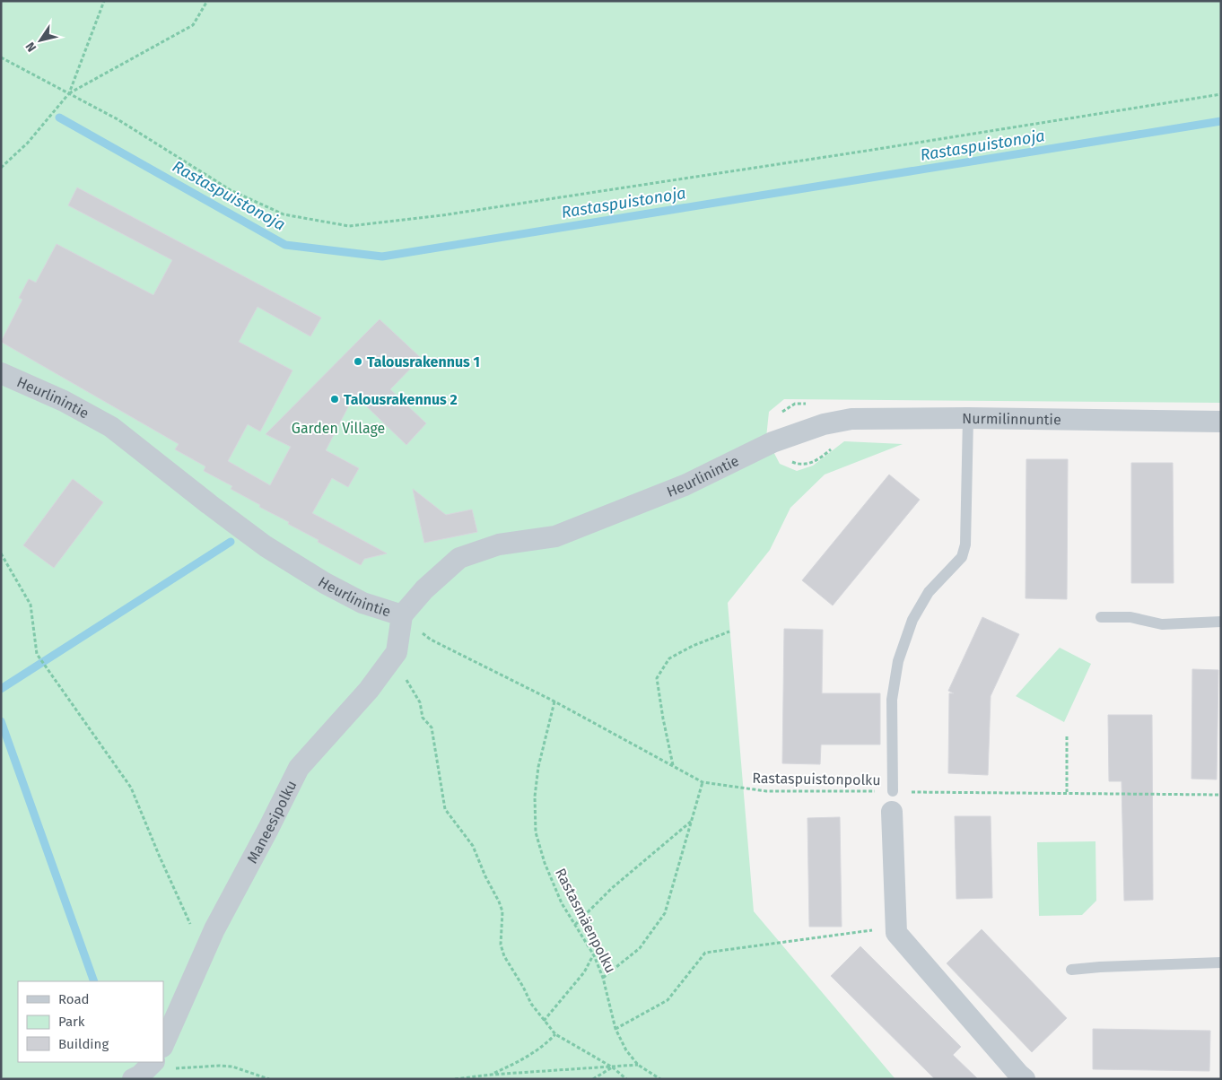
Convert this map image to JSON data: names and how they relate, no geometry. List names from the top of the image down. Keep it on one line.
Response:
{"streets":{"street":["Heurlinintie","Nurmilinnuntie","Maneesipolku"],"path":["Rastaspuistonpolku","Rastasmäenpolku"]},"crossings":[["Heurlinintie","Nurmilinnuntie"],["Heurlinintie","Rastaspuistonpolku"],["Heurlinintie","Maneesipolku"],["Rastaspuistonpolku","Maneesipolku"],["Rastaspuistonpolku","Rastasmäenpolku"]],"water":["Rastaspuistonoja"],"parks":["Garden Village"],"places":["Talousrakennus 1","Talousrakennus 2"],"legend":["Road","Park","Building"],"north":"bottom left"}
